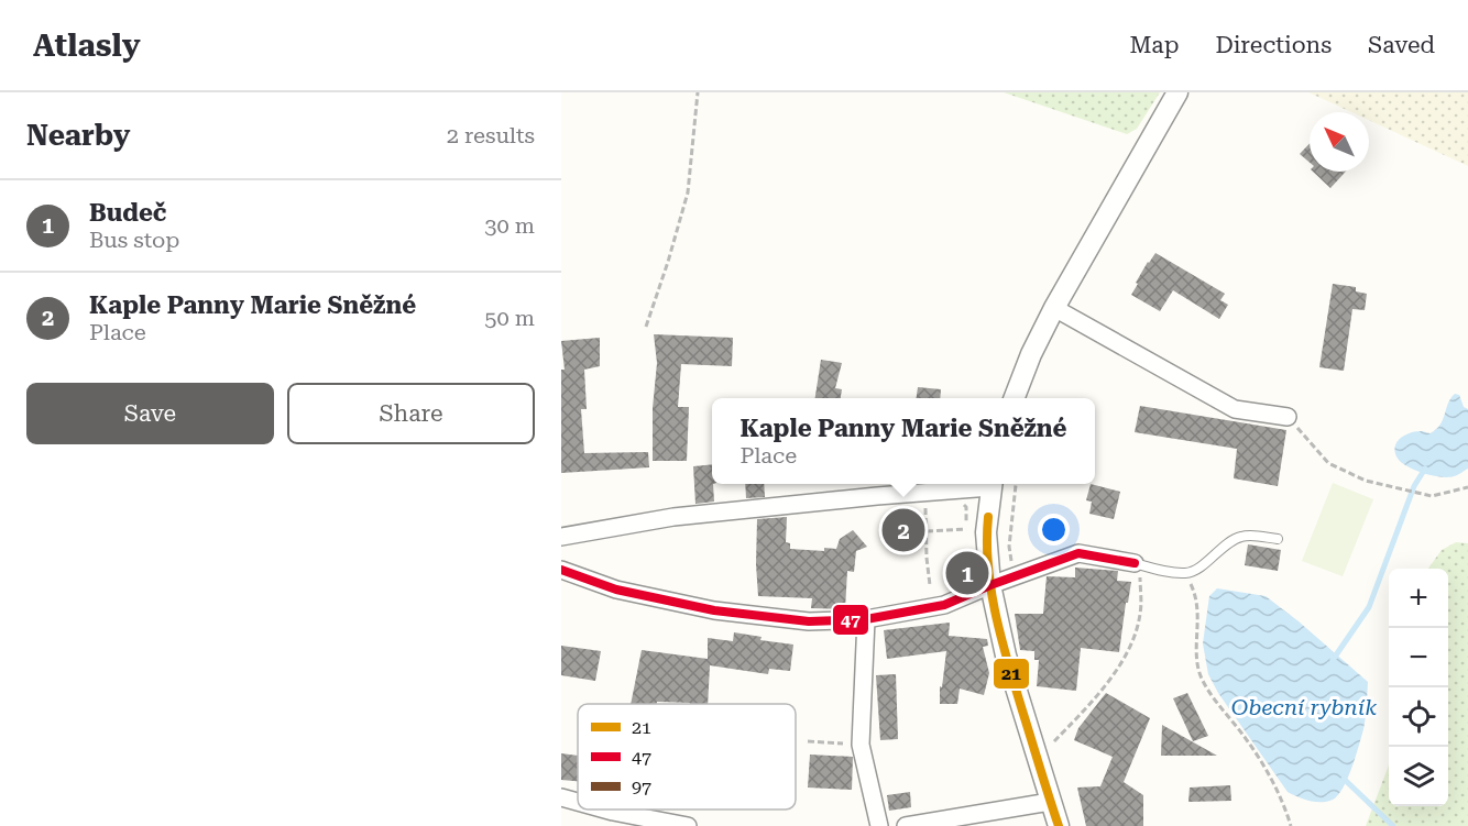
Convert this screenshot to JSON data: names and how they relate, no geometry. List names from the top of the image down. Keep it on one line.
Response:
{"water":["Obecní rybník"],"lines":["transit line 21","transit line 47"],"legend":["21","47","97"],"north":"top left","page":{"header":"Atlasly","nav":["Map","Directions","Saved"],"heading":["Nearby","2 results"],"list":[{"mark":"1","name":"Budeč","note":"Bus stop","value":"30 m"},{"mark":"2","name":"Kaple Panny Marie Sněžné","note":"Place","value":"50 m"}],"buttons":["Save","Share"],"popup":["Kaple Panny Marie Sněžné","Place"],"pins":["2","1"],"map_buttons":["+","−"]}}
